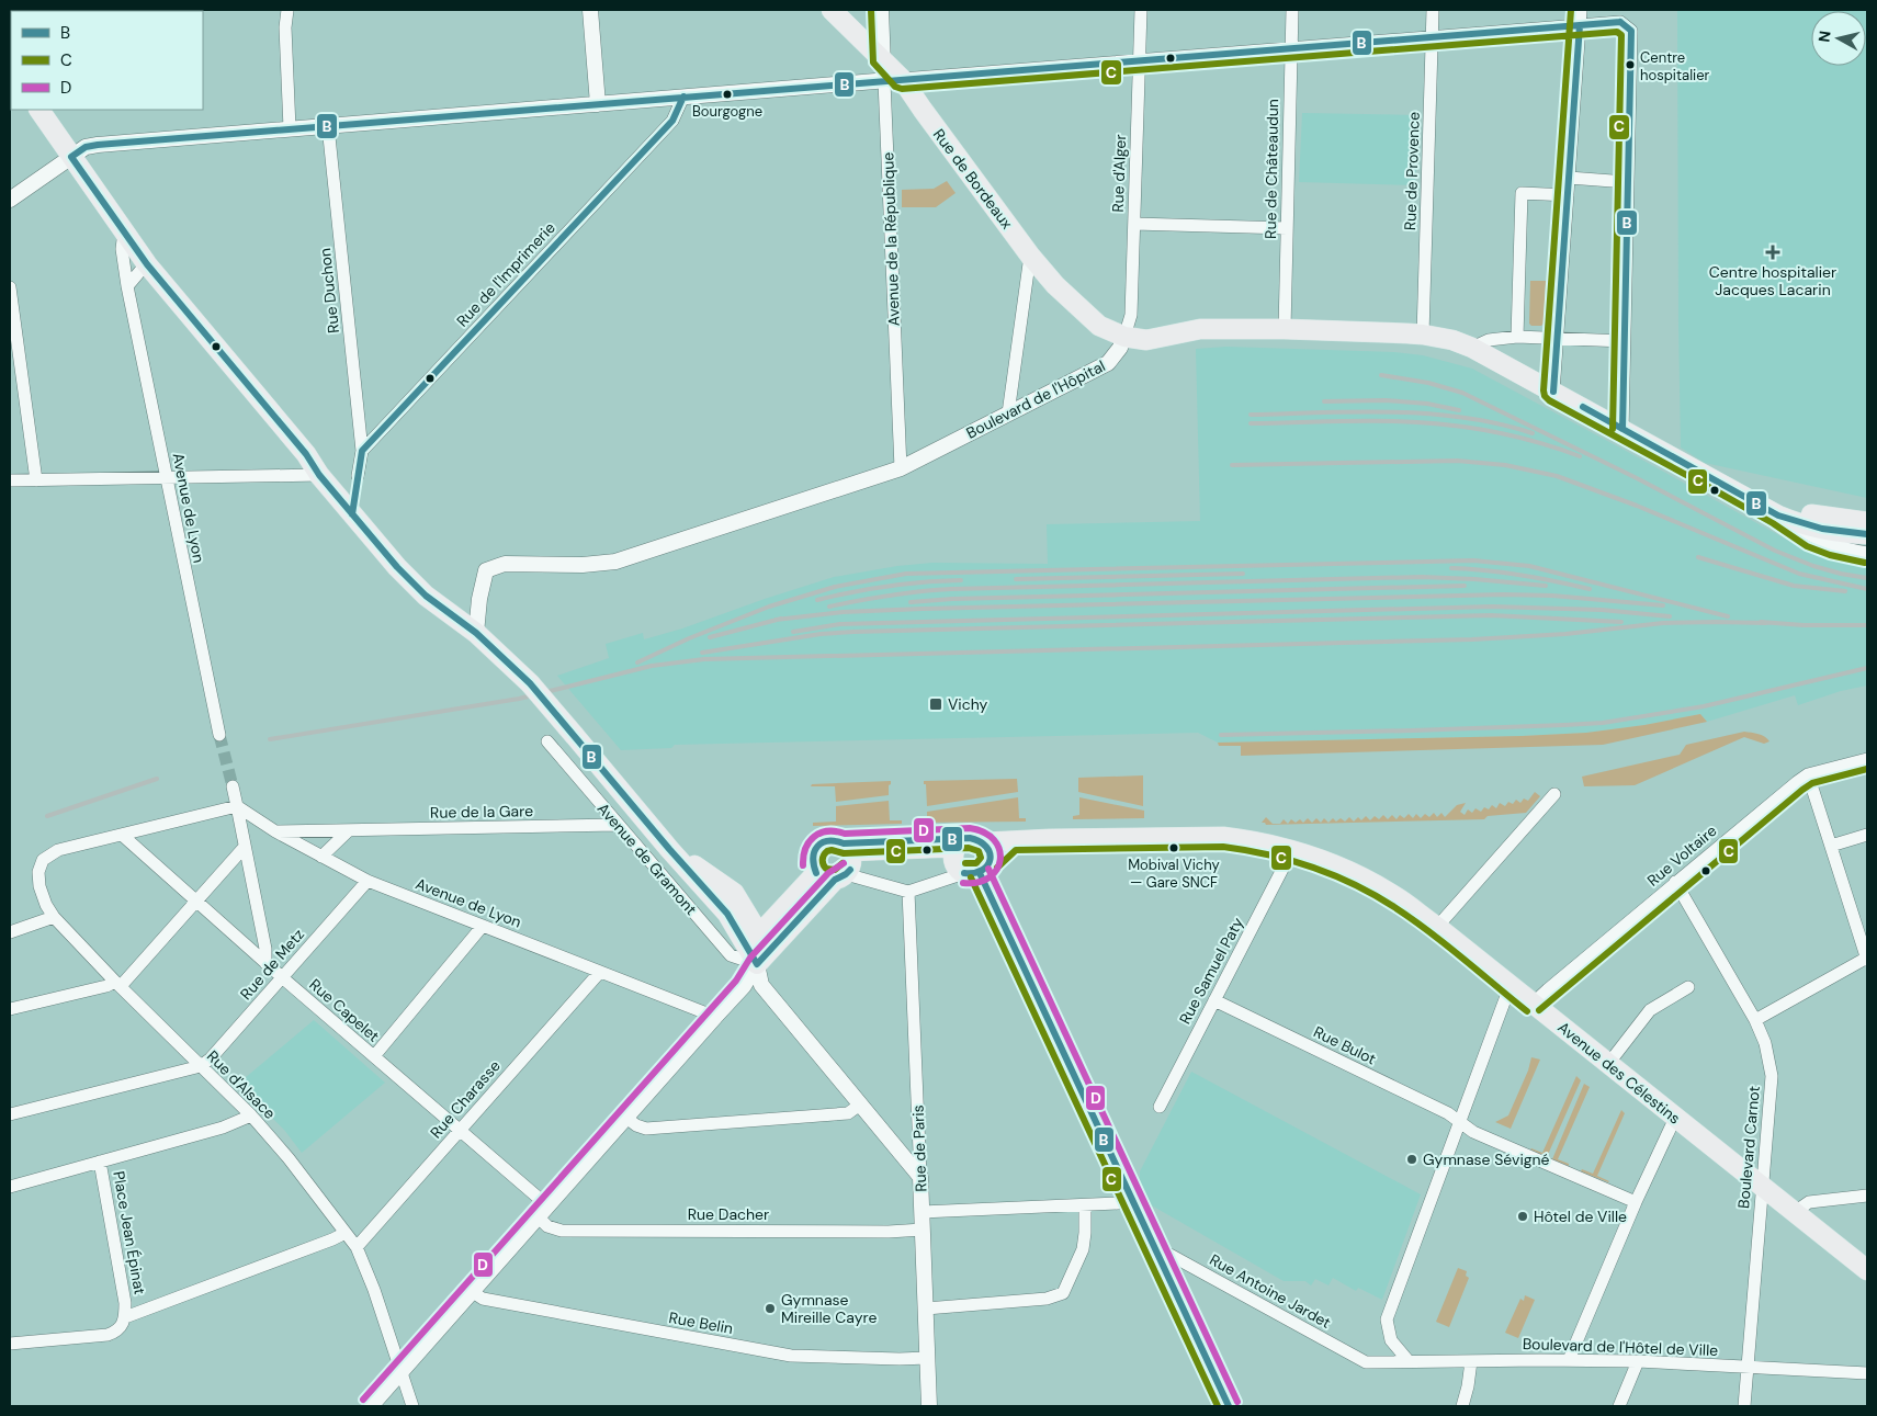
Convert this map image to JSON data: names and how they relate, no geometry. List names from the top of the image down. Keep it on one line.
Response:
{"streets":{"main road":["Rue de Bordeaux","Avenue de Gramont","Avenue des Célestins"],"street":["Rue de Châteaudun","Rue de Provence","Rue d'Alger","Avenue de la République","Rue de l'Imprimerie","Rue Duchon","Boulevard de l'Hôpital","Avenue de Lyon","Rue de la Gare","Rue Voltaire","Rue de Metz","Rue Samuel Paty","Rue Capelet","Rue Bulot","Rue d'Alsace","Rue Charasse","Boulevard Carnot","Rue de Paris","Rue Dacher","Place Jean Épinat","Rue Antoine Jardet","Rue Belin","Boulevard de l'Hôtel de Ville"]},"crossings":[["Rue d'Alger","Rue de Bordeaux"],["Rue d'Alger","Boulevard de l'Hôpital"],["Rue de Bordeaux","Avenue de la République"],["Rue de Bordeaux","Boulevard de l'Hôpital"],["Avenue de la République","Boulevard de l'Hôpital"],["Rue de l'Imprimerie","Rue Duchon"],["Boulevard de l'Hôpital","Avenue de Gramont"],["Avenue de Lyon","Rue de la Gare"],["Avenue de Lyon","Avenue de Gramont"],["Avenue de Lyon","Rue de Metz"],["Avenue de Lyon","Rue Charasse"],["Rue de la Gare","Avenue de Gramont"],["Rue Voltaire","Avenue des Célestins"],["Rue Voltaire","Boulevard Carnot"],["Avenue de Gramont","Rue de Paris"],["Rue de Metz","Rue Capelet"],["Rue de Metz","Rue d'Alsace"],["Rue Samuel Paty","Rue Bulot"],["Rue Samuel Paty","Avenue des Célestins"],["Rue Capelet","Rue d'Alsace"],["Rue Capelet","Rue Charasse"],["Rue Capelet","Rue Dacher"],["Avenue des Célestins","Boulevard Carnot"],["Rue d'Alsace","Rue Charasse"],["Rue d'Alsace","Place Jean Épinat"],["Boulevard Carnot","Boulevard de l'Hôtel de Ville"],["Rue de Paris","Rue Dacher"],["Rue de Paris","Rue Belin"],["Rue Antoine Jardet","Boulevard de l'Hôtel de Ville"]],"places":{"other":["Centre hospitalier","Bourgogne","Mobival Vichy — Gare SNCF","Gymnase Sévigné","Hôtel de Ville","Gymnase Mireille Cayre"],"health":["Centre hospitalier Jacques Lacarin"],"transit":["Vichy"]},"lines":["transit line C","transit line B","transit line D"],"legend":["B","C","D"],"north":"left"}
